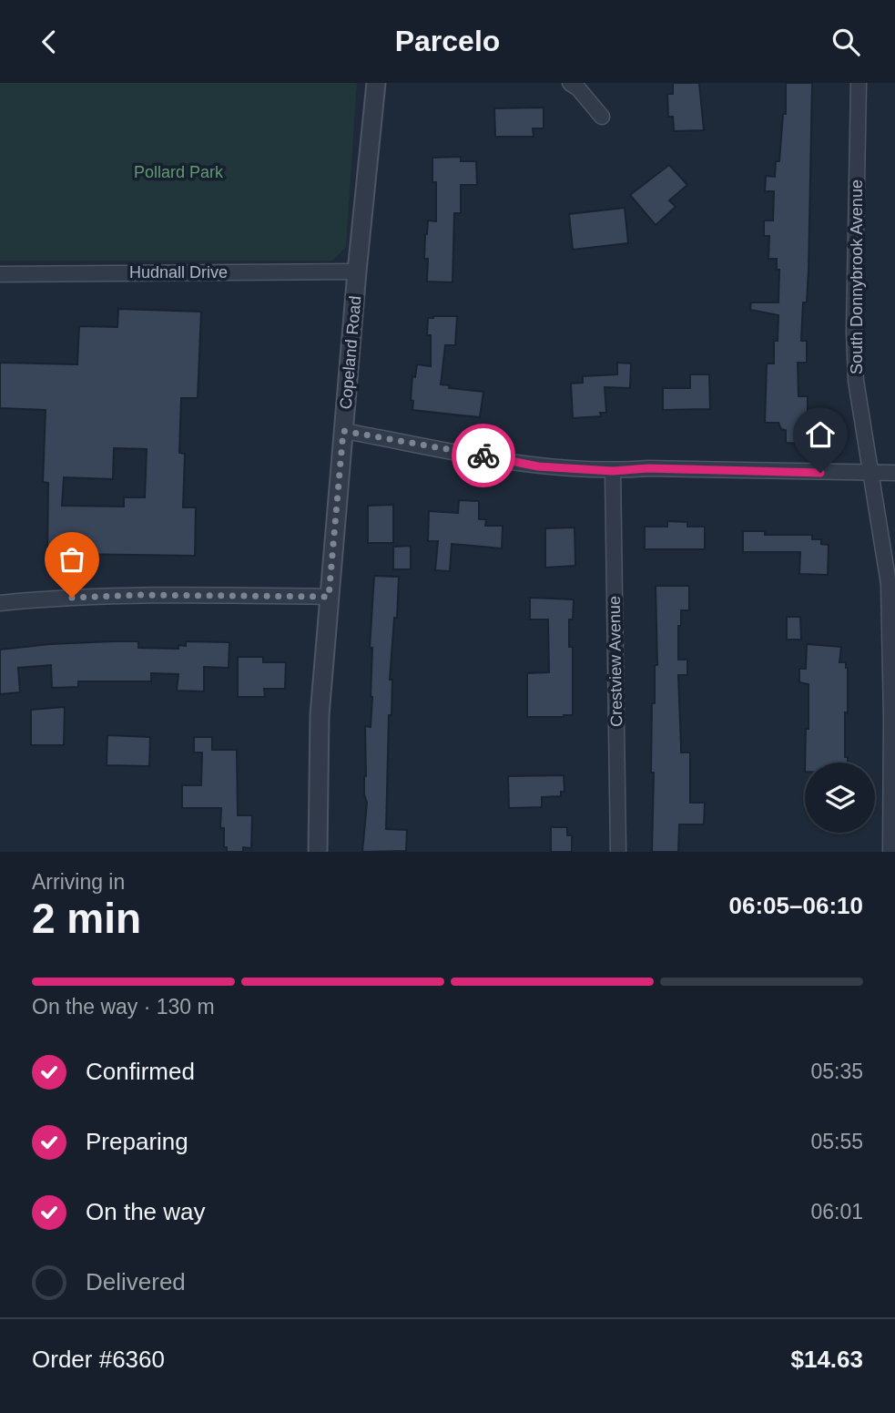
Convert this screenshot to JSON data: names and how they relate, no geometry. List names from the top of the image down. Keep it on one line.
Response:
{"streets":{"street":["Hudnall Drive","South Donnybrook Avenue","Copeland Road","Crestview Avenue"]},"crossings":[["Hudnall Drive","Copeland Road"]],"parks":["Pollard Park"],"page":{"header":"Parcelo","heading":["2 min","Arriving in","06:05–06:10"],"panel":["Order #6360","$14.63"],"bar":"On the way · 130 m","list":[["Confirmed","05:35"],["Preparing","05:55"],["On the way","06:01"],"Delivered"]}}
